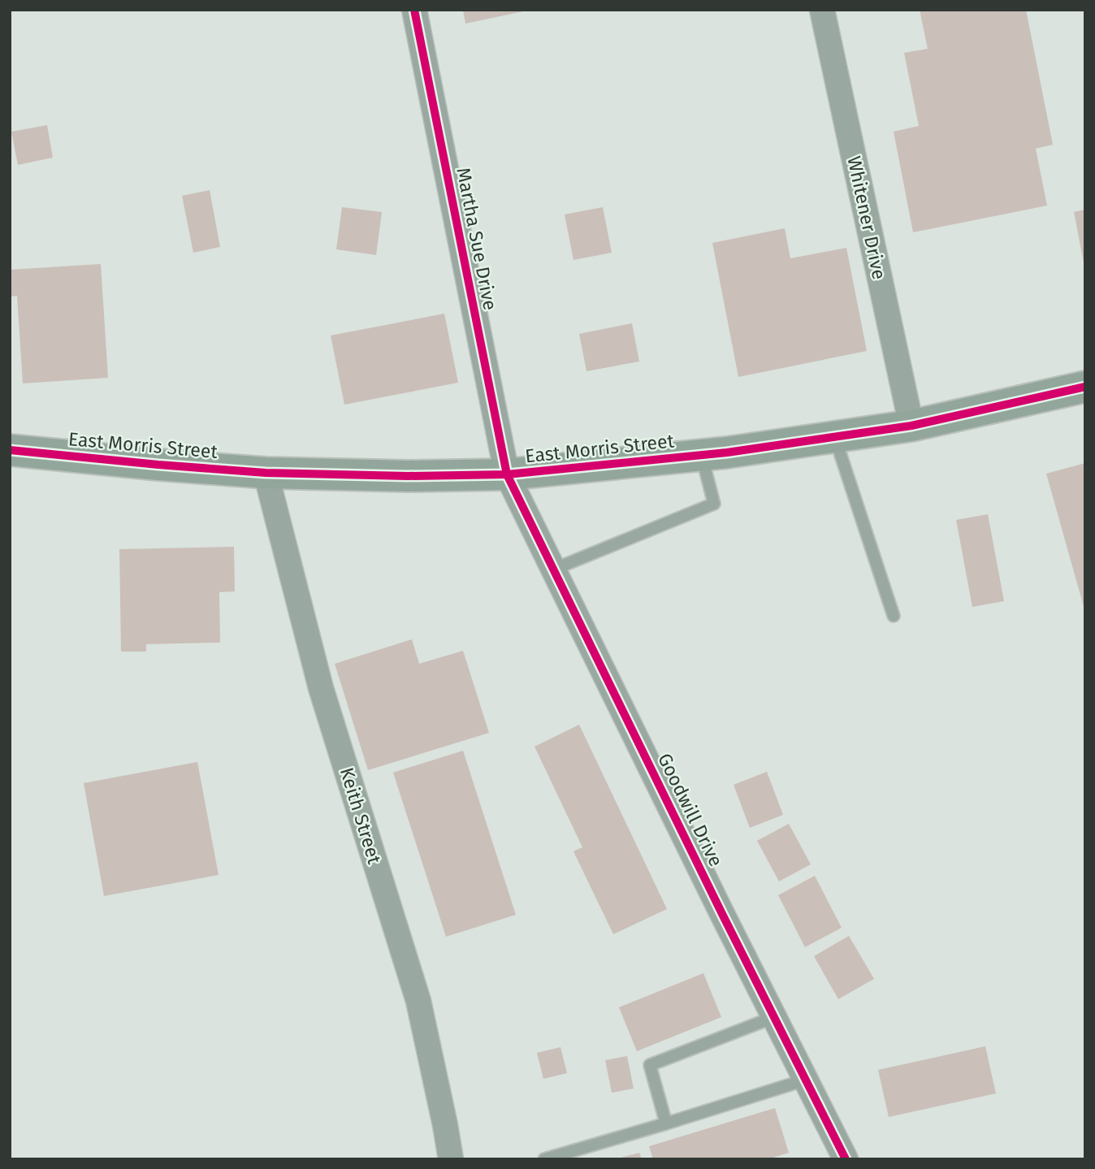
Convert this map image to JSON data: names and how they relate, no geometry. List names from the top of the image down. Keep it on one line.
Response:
{"streets":{"main road":["East Morris Street"],"street":["Whitener Drive","Martha Sue Drive","Goodwill Drive","Keith Street"]},"crossings":[["Whitener Drive","East Morris Street"],["Martha Sue Drive","East Morris Street"],["Martha Sue Drive","Goodwill Drive"],["East Morris Street","Goodwill Drive"],["East Morris Street","Keith Street"]]}
